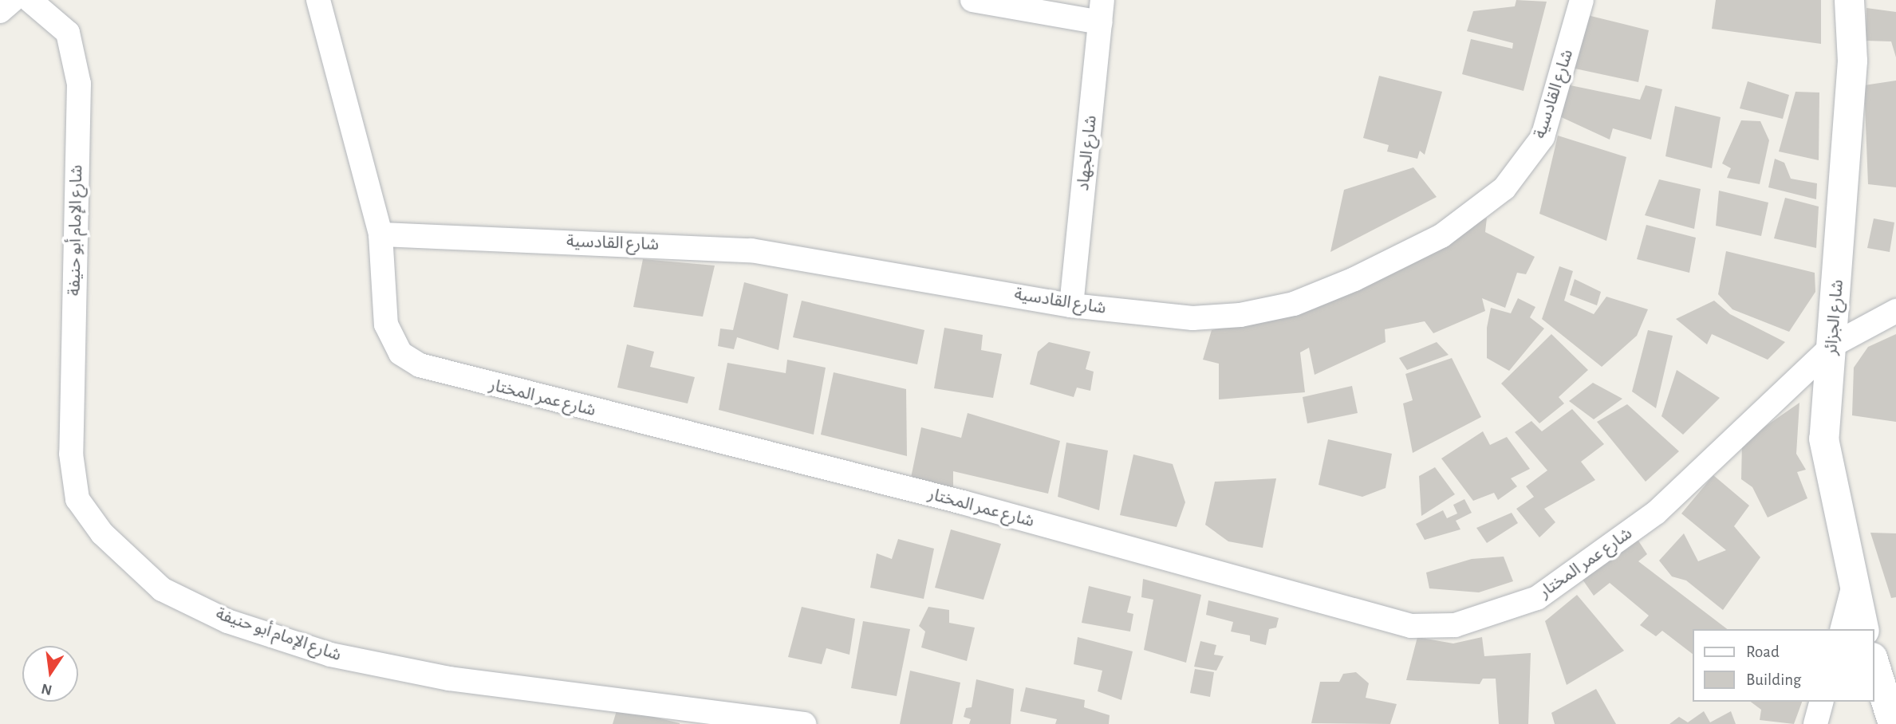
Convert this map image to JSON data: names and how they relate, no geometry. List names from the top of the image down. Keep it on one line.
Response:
{"streets":{"street":["شارع القادسية","شارع الجهاد","شارع الإمام أبو حنيفة","شارع الجزائر","شارع عمر المختار"]},"crossings":[["شارع القادسية","شارع الجهاد"],["شارع القادسية","شارع عمر المختار"],["شارع الجزائر","شارع عمر المختار"]],"legend":["Road","Building"],"north":"bottom"}
